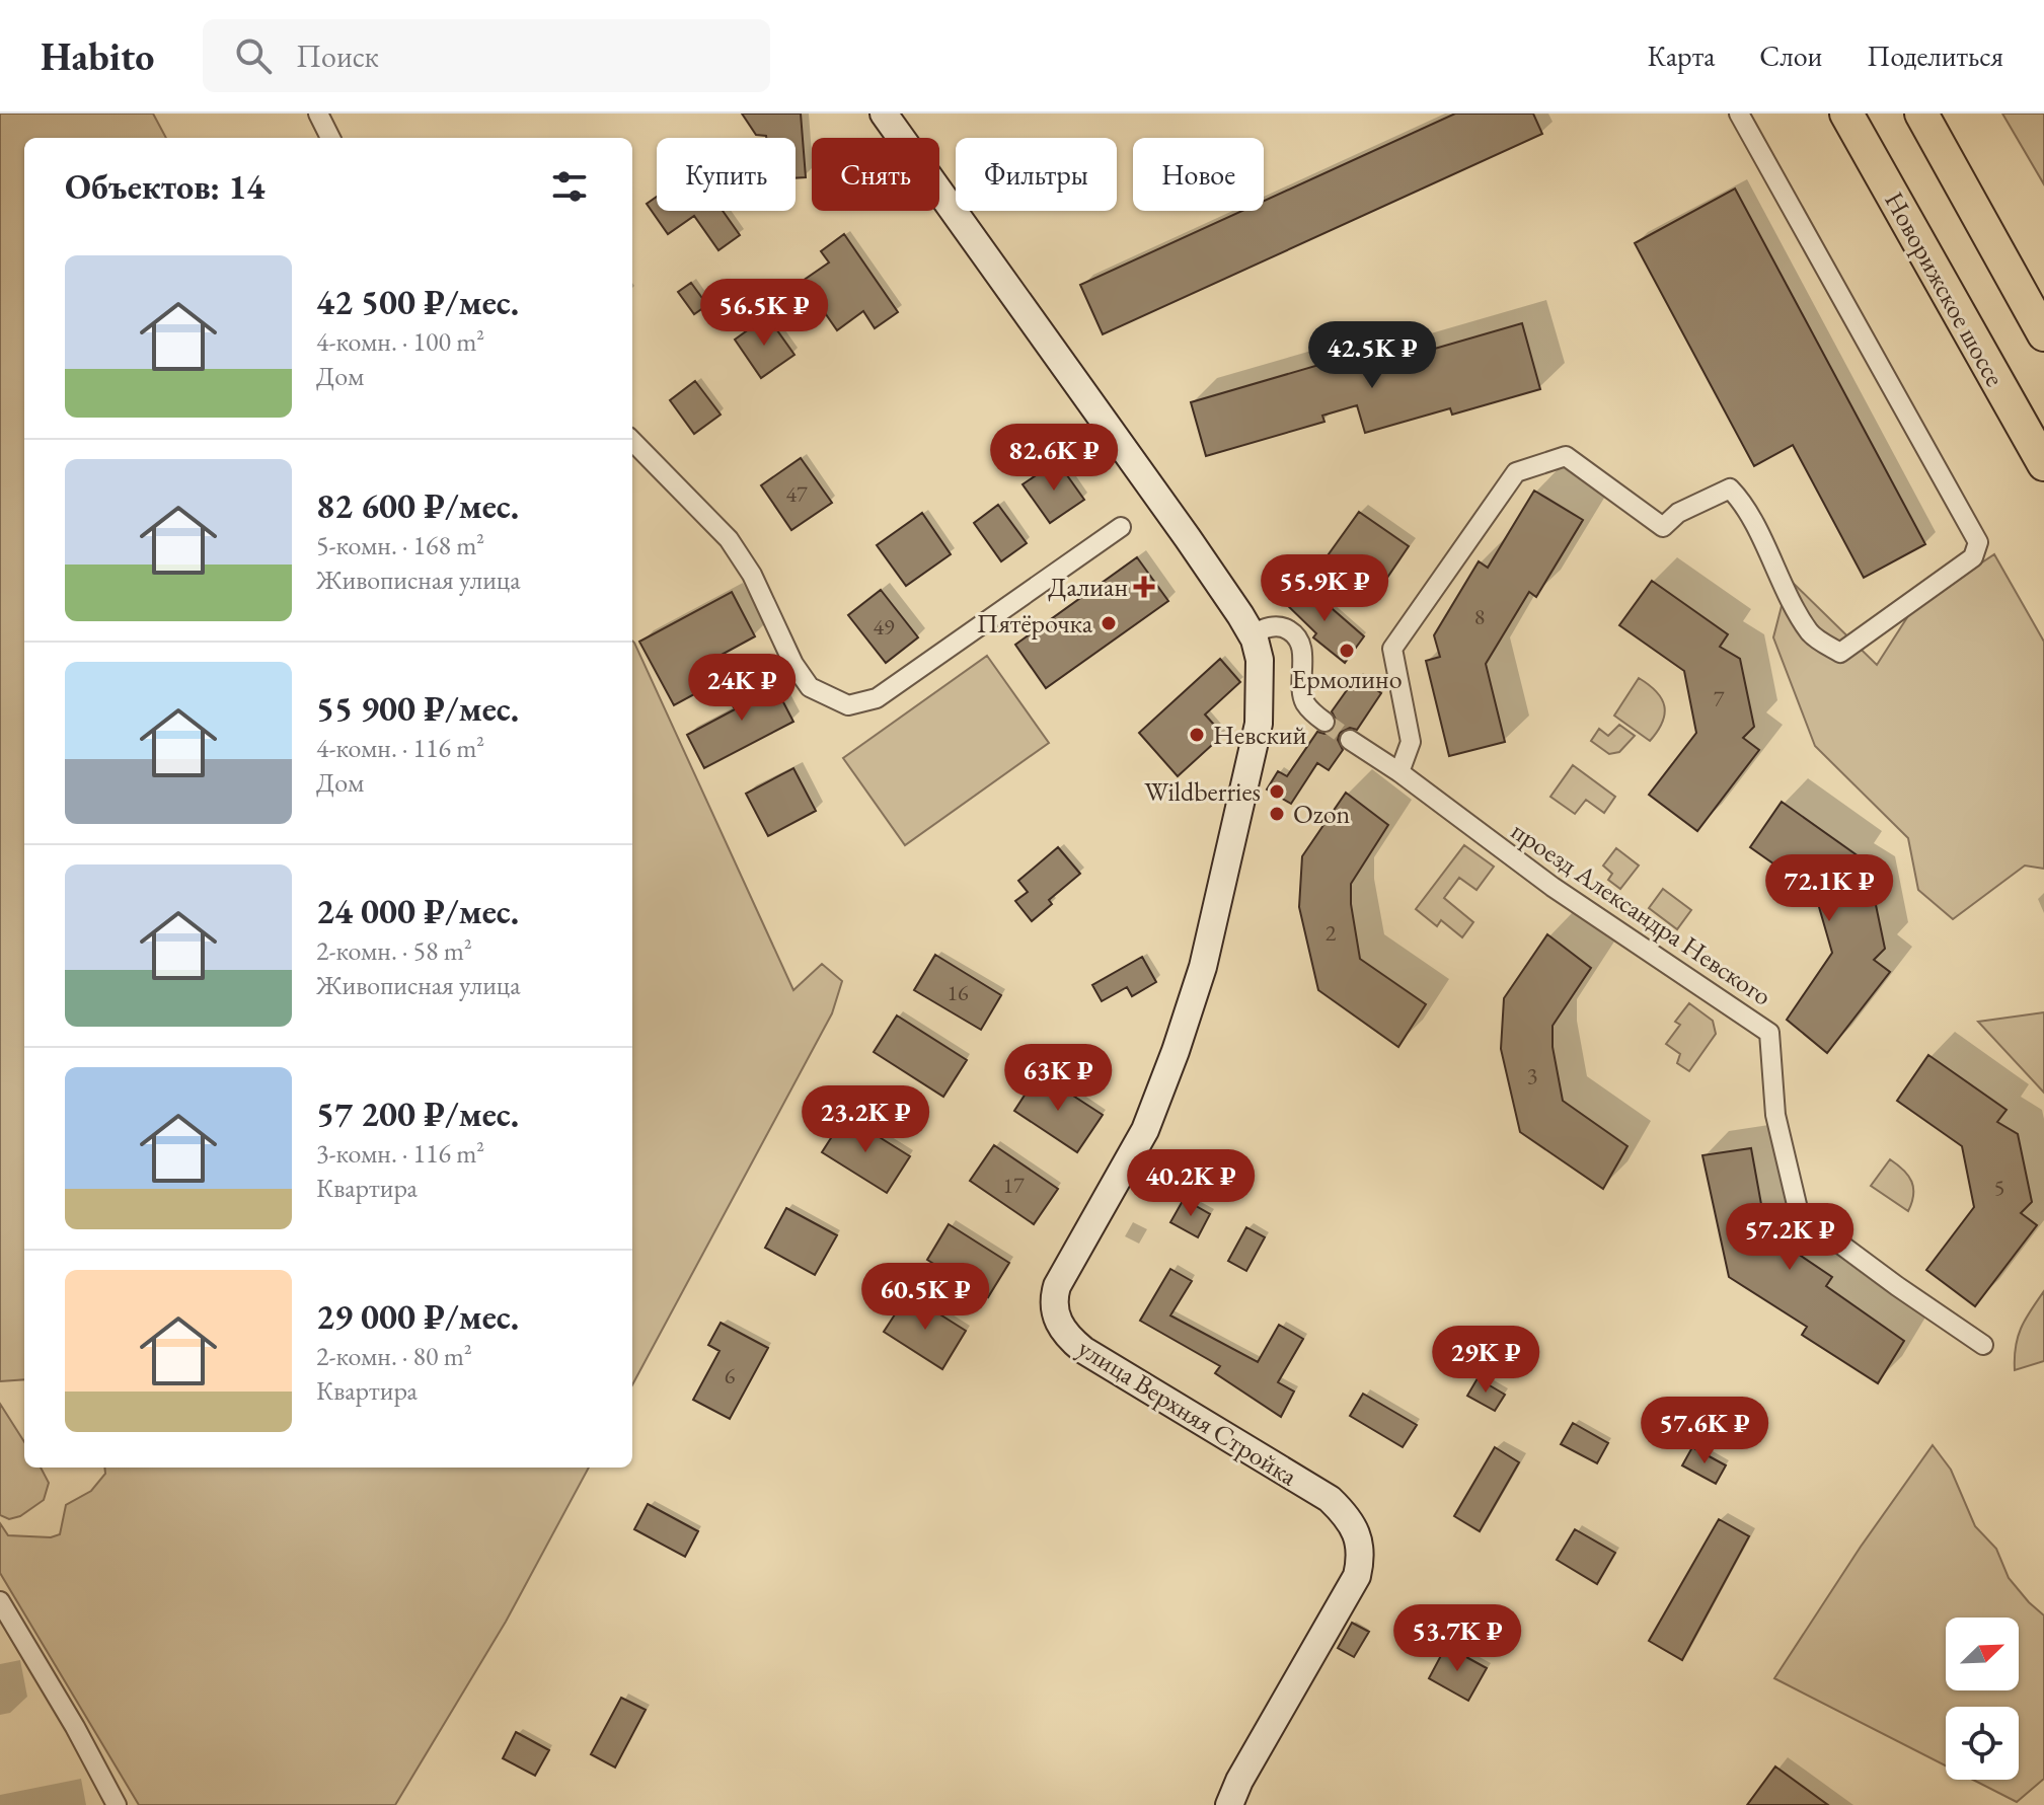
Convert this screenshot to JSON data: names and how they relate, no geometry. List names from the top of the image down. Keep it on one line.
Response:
{"streets":{"highway":["Новорижское шоссе"],"street":["проезд Александра Невского","улица Верхняя Стройка"]},"places":{"health":["Далиан"],"other":["Пятёрочка","Ермолино","Невский","Wildberries","Ozon"]},"house_numbers":["47","8","49","7","2","16","3","17","5","6"],"north":"top right","page":{"header":"Habito","search":"Поиск","nav":["Карта","Слои","Поделиться"],"chip":["Купить","Снять","Фильтры","Новое"],"heading":"Объектов: 14","list":[{"name":"42 500 ₽/мес.","note":"4-комн. · 100 m² · Дом"},{"name":"82 600 ₽/мес.","note":"5-комн. · 168 m² · Живописная улица"},{"name":"55 900 ₽/мес.","note":"4-комн. · 116 m² · Дом"},{"name":"24 000 ₽/мес.","note":"2-комн. · 58 m² · Живописная улица"},{"name":"57 200 ₽/мес.","note":"3-комн. · 116 m² · Квартира"},{"name":"29 000 ₽/мес.","note":"2-комн. · 80 m² · Квартира"}],"price":["56.5K ₽","42.5K ₽","82.6K ₽","55.9K ₽","24K ₽","72.1K ₽","63K ₽","23.2K ₽","40.2K ₽","57.2K ₽","60.5K ₽","29K ₽","57.6K ₽","53.7K ₽"]}}
